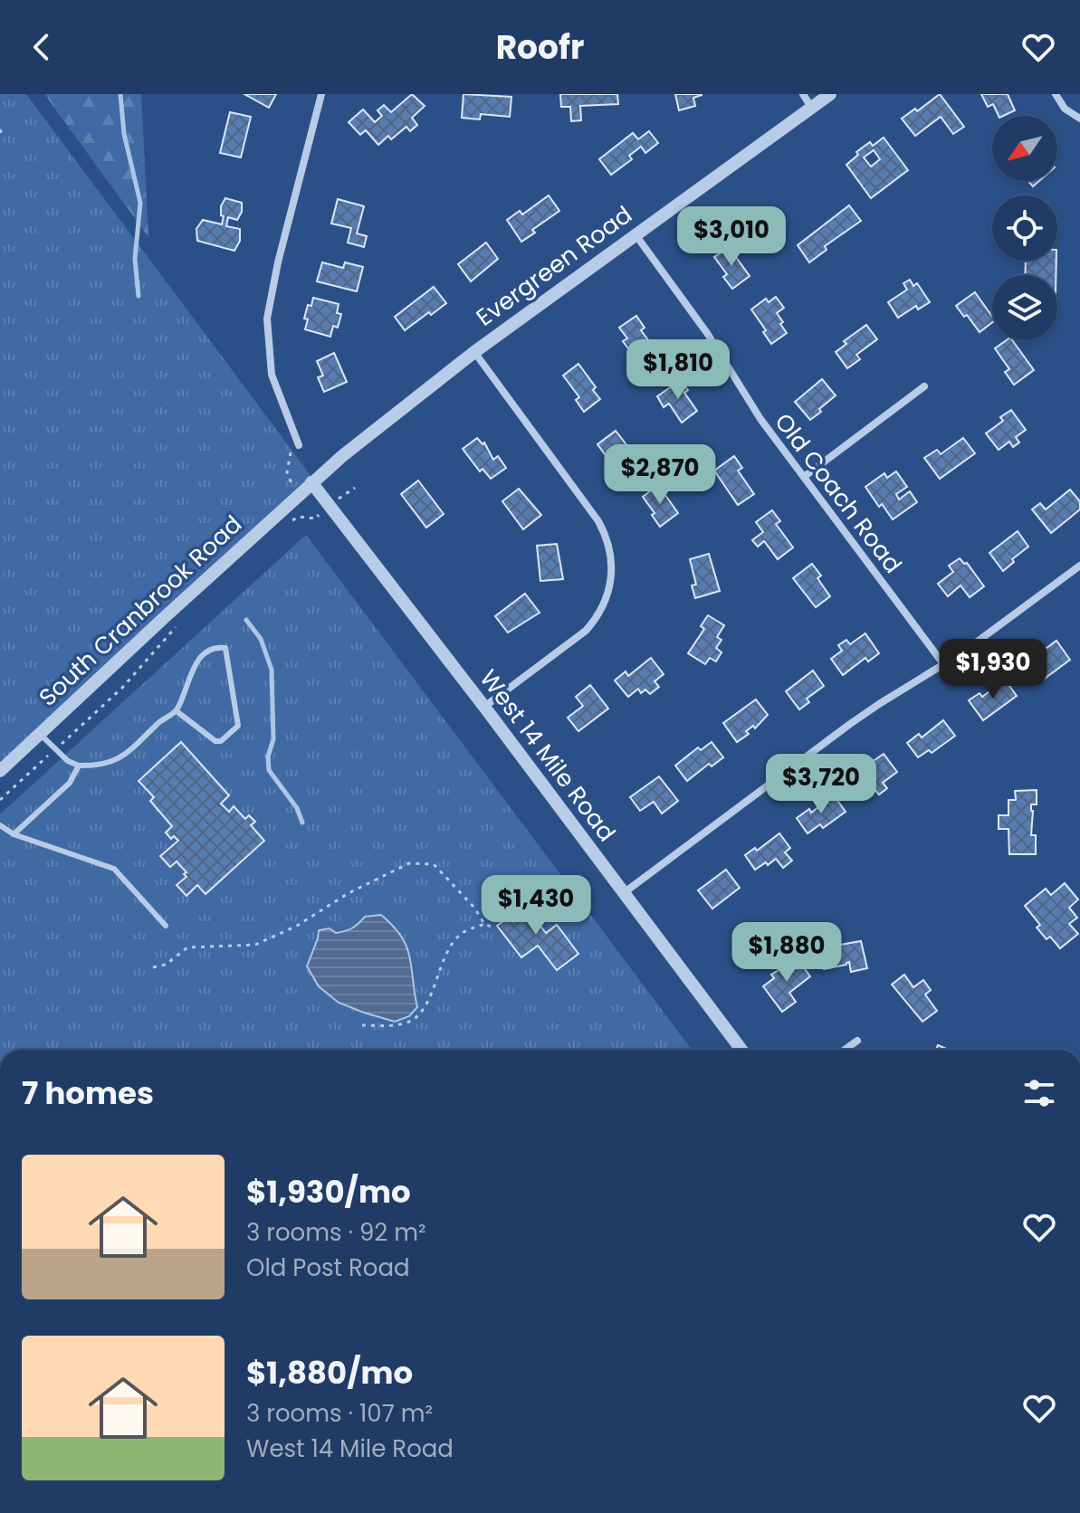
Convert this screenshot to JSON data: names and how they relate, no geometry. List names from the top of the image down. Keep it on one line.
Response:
{"streets":{"street":["Evergreen Road","Old Coach Road","South Cranbrook Road","West 14 Mile Road"]},"crossings":[["Evergreen Road","Old Coach Road"],["Evergreen Road","South Cranbrook Road"],["Evergreen Road","West 14 Mile Road"],["South Cranbrook Road","West 14 Mile Road"]],"north":"bottom left","page":{"header":"Roofr","price":["$3,010","$1,810","$2,870","$1,930","$3,720","$1,430","$1,880"],"heading":"7 homes","list":[{"name":"$1,930/mo","note":"3 rooms · 92 m² · Old Post Road"},{"name":"$1,880/mo","note":"3 rooms · 107 m² · West 14 Mile Road"}]}}
